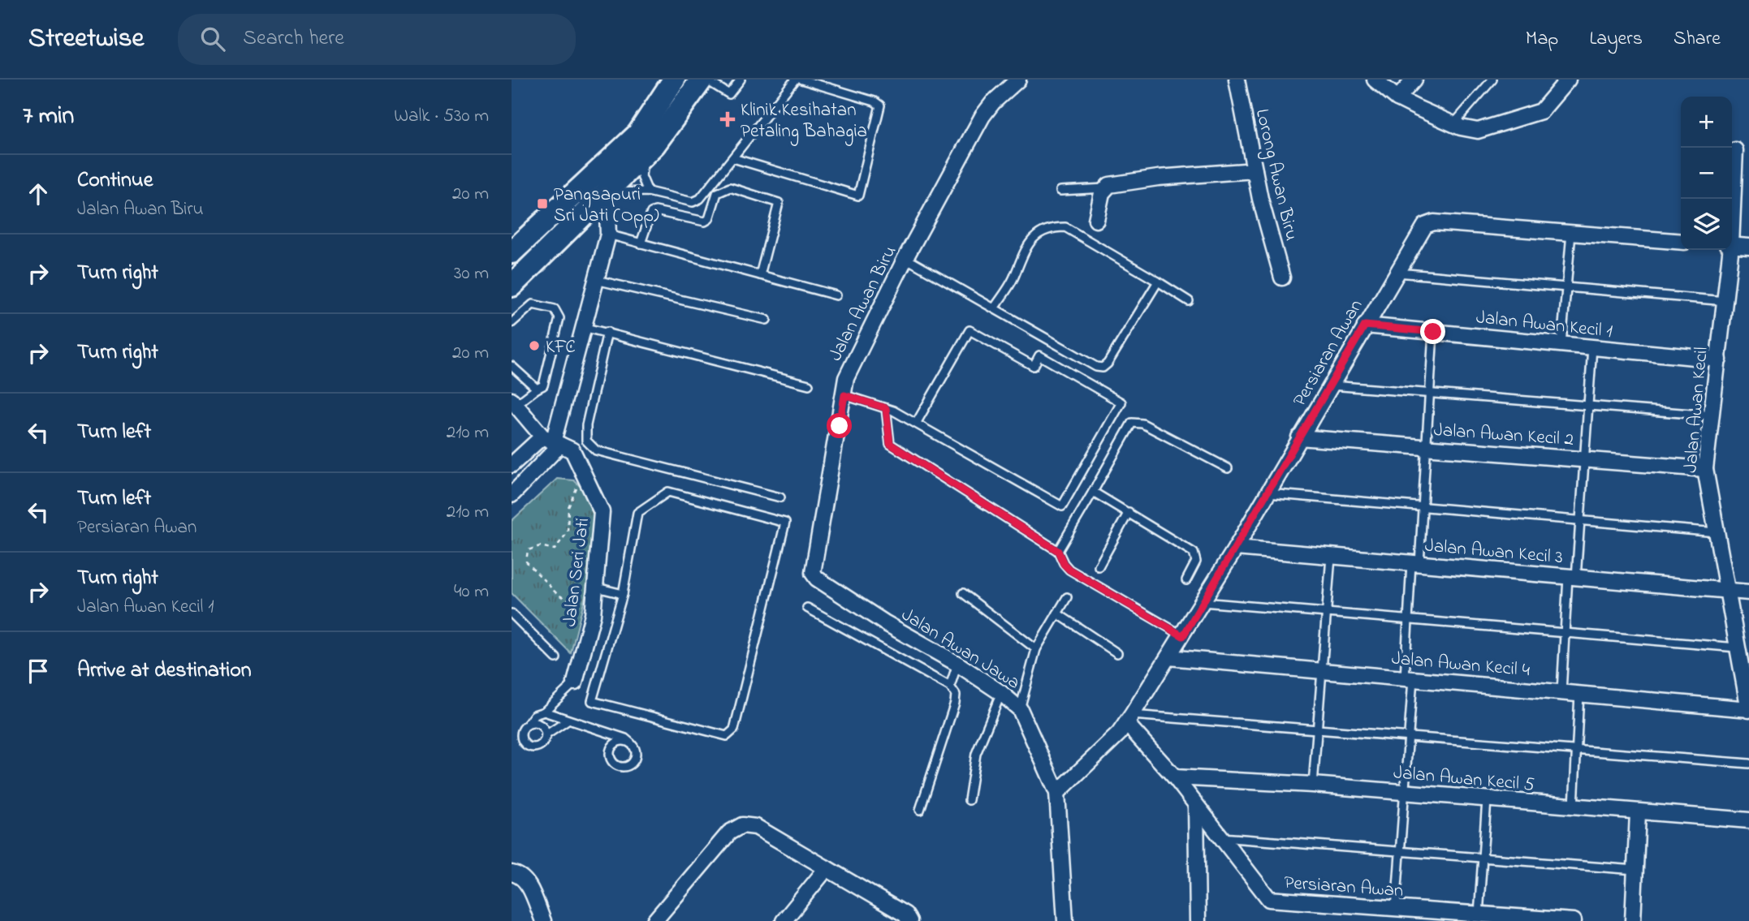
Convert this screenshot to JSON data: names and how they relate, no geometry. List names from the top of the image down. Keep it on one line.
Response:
{"streets":{"street":["Lorong Awan Biru","Jalan Awan Biru","Jalan Awan Kecil 1","Persiaran Awan","Jalan Awan Kecil","Jalan Awan Kecil 2","Jalan Awan Kecil 3","Jalan Seri Jati","Jalan Awan Jawa","Jalan Awan Kecil 4","Jalan Awan Kecil 5"]},"crossings":[["Jalan Awan Biru","Jalan Awan Jawa"],["Jalan Awan Kecil 1","Persiaran Awan"],["Jalan Awan Kecil 1","Jalan Awan Kecil"],["Persiaran Awan","Jalan Awan Kecil 2"],["Persiaran Awan","Jalan Awan Kecil 3"],["Persiaran Awan","Jalan Awan Jawa"],["Persiaran Awan","Jalan Awan Kecil 4"],["Persiaran Awan","Jalan Awan Kecil 5"],["Jalan Awan Kecil","Jalan Awan Kecil 2"],["Jalan Awan Kecil","Jalan Awan Kecil 3"],["Jalan Awan Kecil","Jalan Awan Kecil 4"]],"places":{"health":["Klinik Kesihatan Petaling Bahagia"],"transit":["Pangsapuri Sri Jati (Opp)"],"other":["KFC"]},"page":{"header":"Streetwise","search":"Search here","nav":["Map","Layers","Share"],"heading":["7 min","Walk · 530 m"],"map_buttons":["+","−"],"list":[["Continue","Jalan Awan Biru","20 m"],["Turn right","30 m"],["Turn right","20 m"],["Turn left","210 m"],["Turn left","Persiaran Awan","210 m"],["Turn right","Jalan Awan Kecil 1","40 m"],"Arrive at destination"]}}
